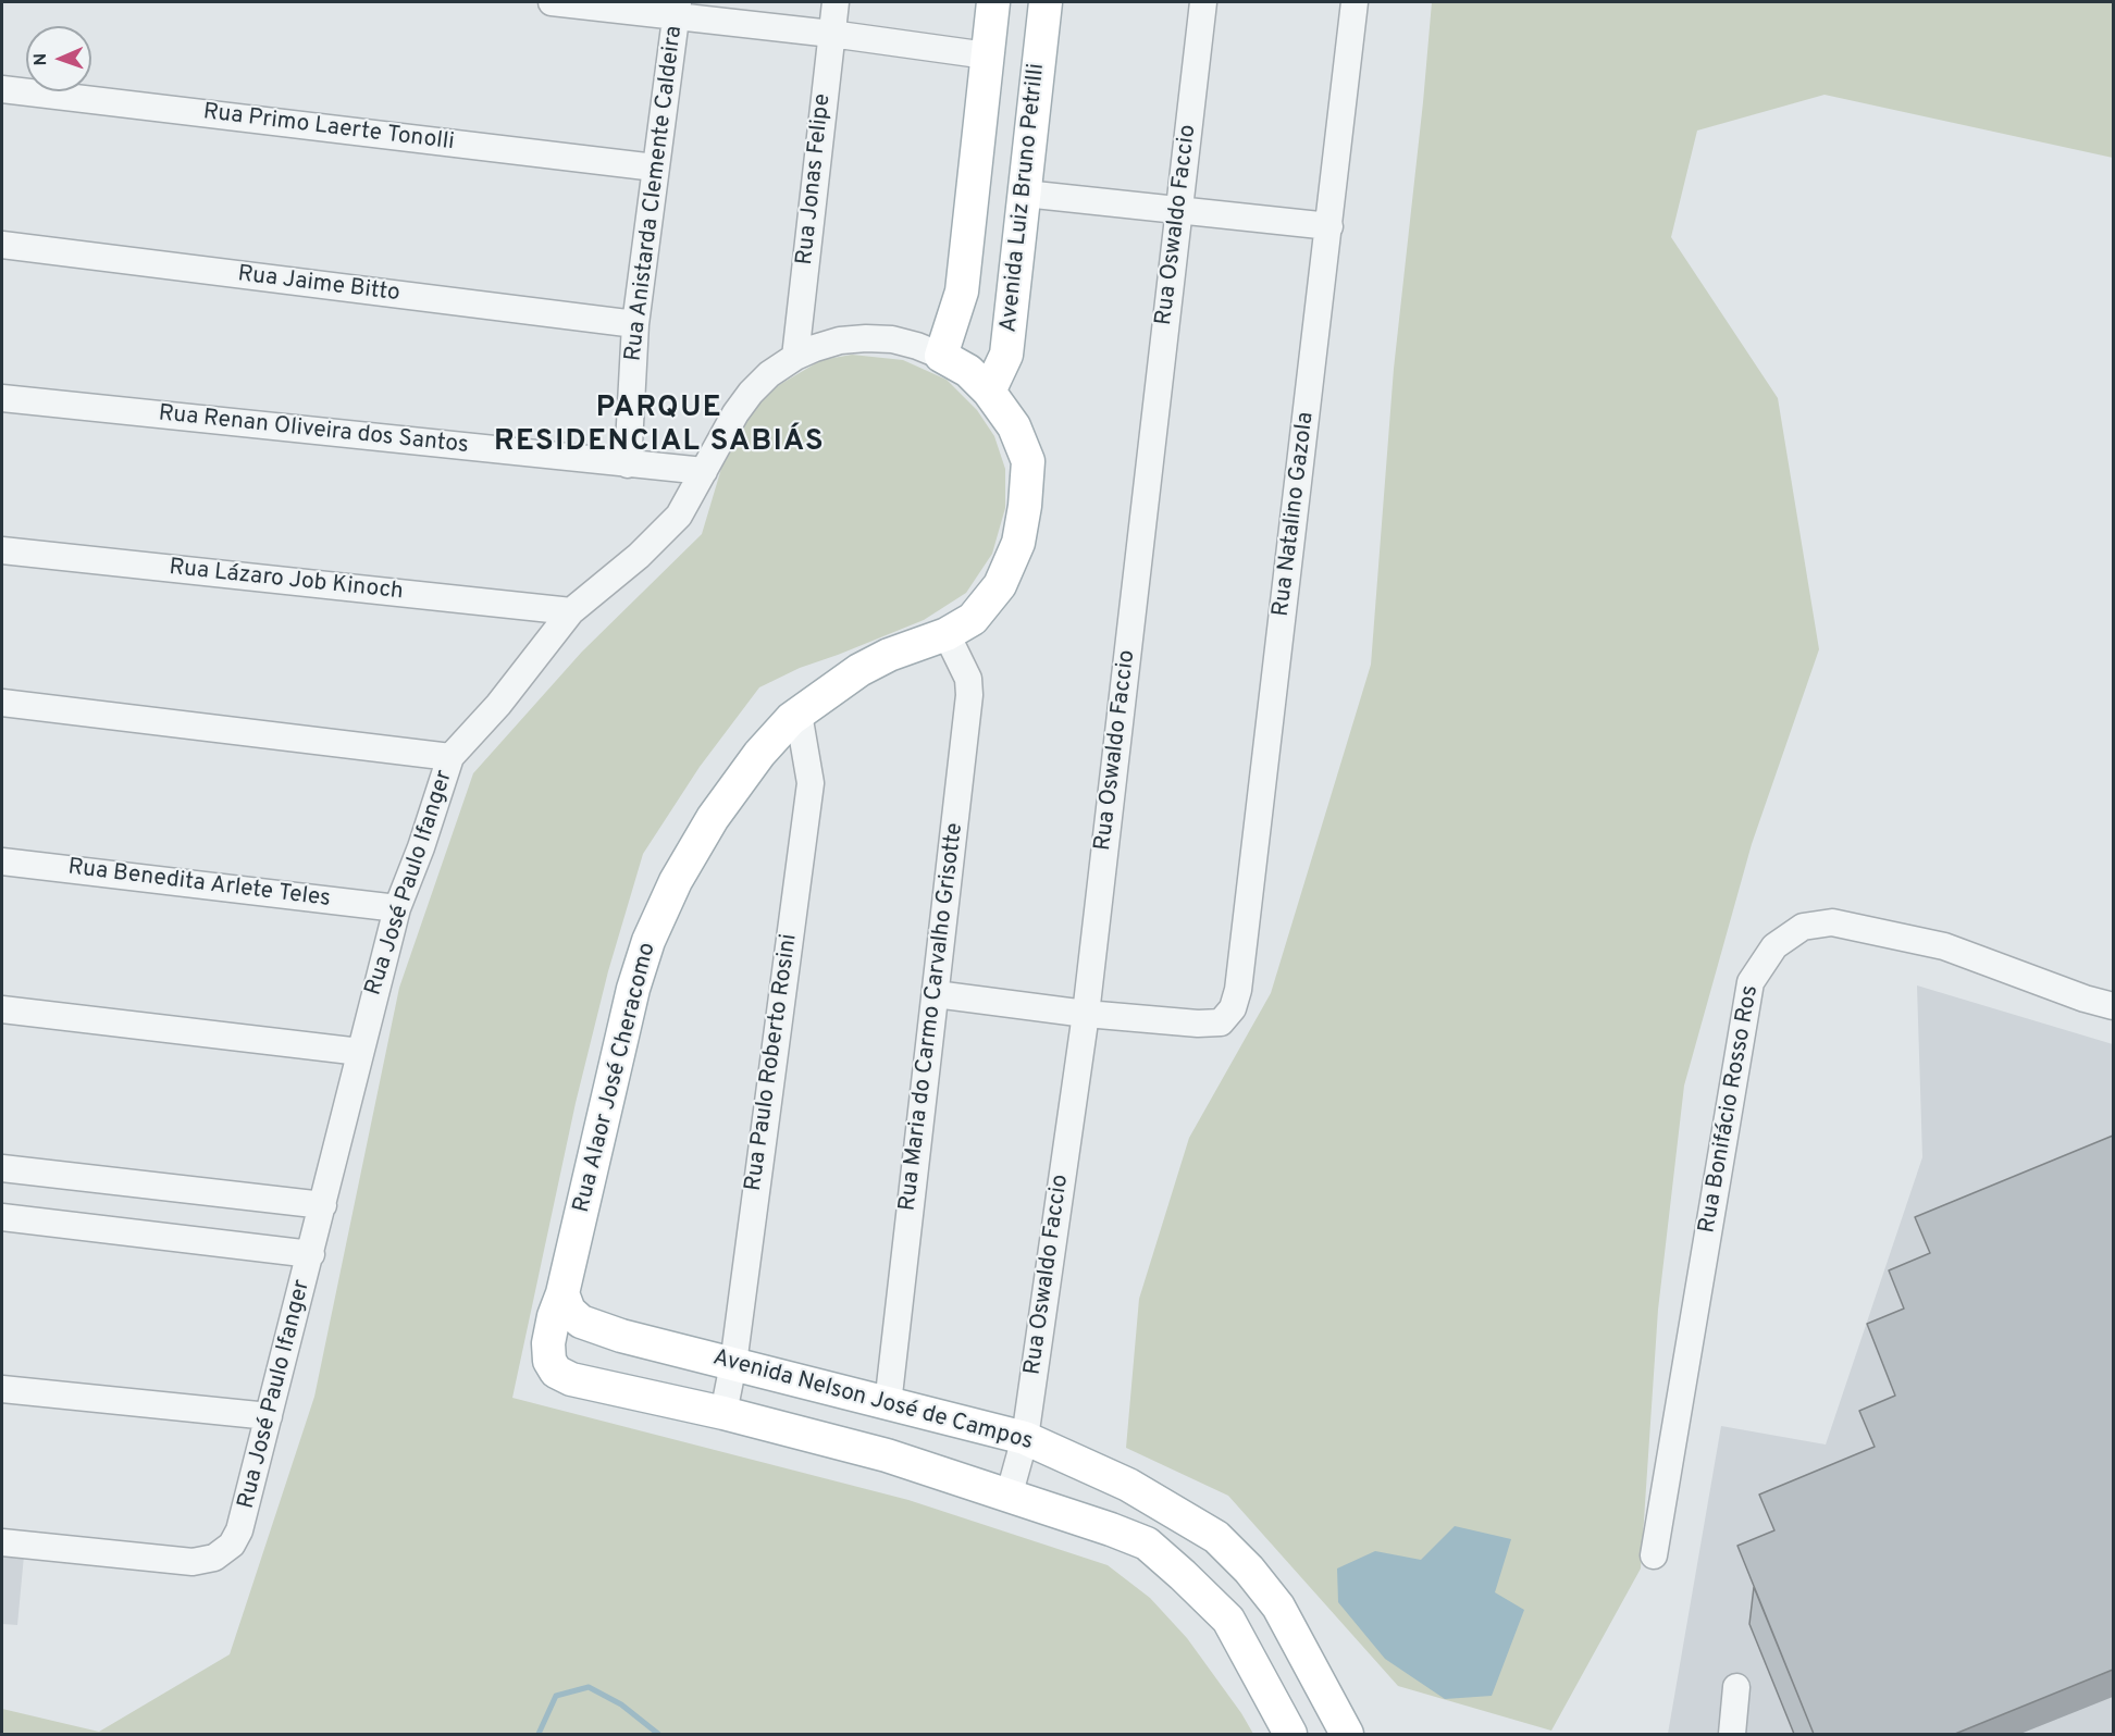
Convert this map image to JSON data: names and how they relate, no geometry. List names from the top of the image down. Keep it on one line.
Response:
{"streets":{"main road":["Avenida Luiz Bruno Petrilli","Rua Alaor José Cheracomo","Avenida Nelson José de Campos"],"street":["Rua Primo Laerte Tonolli","Rua Jonas Felipe","Rua Anistarda Clemente Caldeira","Rua Oswaldo Faccio","Rua Jaime Bitto","Rua Renan Oliveira dos Santos","Rua Natalino Gazola","Rua Lázaro Job Kinoch","Rua José Paulo Ifanger","Rua Benedita Arlete Teles","Rua Maria do Carmo Carvalho Grisotte","Rua Paulo Roberto Rosini","Rua Bonifácio Rosso Ros"]},"crossings":[["Rua Primo Laerte Tonolli","Rua Anistarda Clemente Caldeira"],["Rua Jonas Felipe","Rua José Paulo Ifanger"],["Rua Anistarda Clemente Caldeira","Rua Jaime Bitto"],["Rua Anistarda Clemente Caldeira","Rua Renan Oliveira dos Santos"],["Avenida Luiz Bruno Petrilli","Rua Alaor José Cheracomo"],["Rua Oswaldo Faccio","Rua Natalino Gazola"],["Rua Oswaldo Faccio","Avenida Nelson José de Campos"],["Rua Renan Oliveira dos Santos","Rua José Paulo Ifanger"],["Rua Lázaro Job Kinoch","Rua José Paulo Ifanger"],["Rua José Paulo Ifanger","Rua Benedita Arlete Teles"],["Rua José Paulo Ifanger","Rua Alaor José Cheracomo"],["Rua Maria do Carmo Carvalho Grisotte","Rua Alaor José Cheracomo"],["Rua Maria do Carmo Carvalho Grisotte","Avenida Nelson José de Campos"],["Rua Paulo Roberto Rosini","Rua Alaor José Cheracomo"],["Rua Paulo Roberto Rosini","Avenida Nelson José de Campos"],["Rua Alaor José Cheracomo","Avenida Nelson José de Campos"]],"districts":["PARQUE RESIDENCIAL SABIÁS"],"north":"left"}
